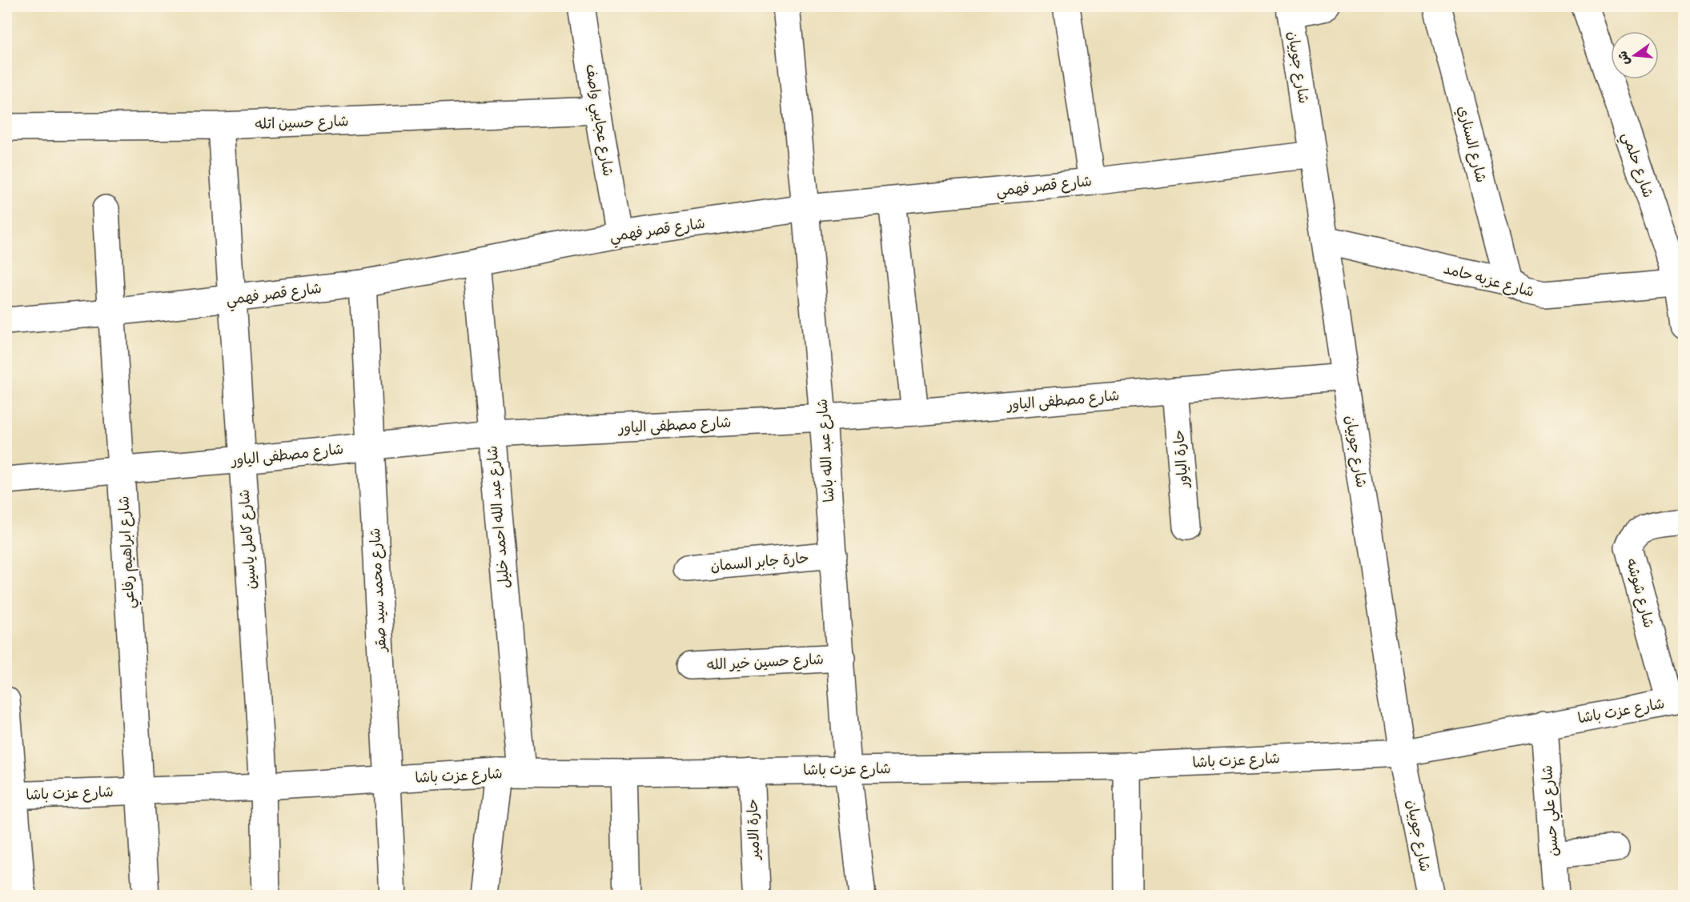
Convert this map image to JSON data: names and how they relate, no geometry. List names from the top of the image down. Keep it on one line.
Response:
{"streets":{"street":["شارع جوبيان","شارع عجايبي واصف","شارع حسين اتله","شارع السناري","شارع حلمي","شارع قصر فهمي","شارع عزبه حامد","شارع مصطفى الياور","شارع عبد الله باشا","حارة الياور","شارع عبد الله احمد خليل","شارع كامل ياسين","شارع ابراهيم رفاعي","حارة جابر السمان","شارع محمد سيد صقر","شارع شوشه","شارع حسين خير الله","شارع عزت باشا","شارع علي حسن","حارة الامير"]},"crossings":[["شارع جوبيان","شارع قصر فهمي"],["شارع جوبيان","شارع عزبه حامد"],["شارع جوبيان","شارع مصطفى الياور"],["شارع جوبيان","شارع عزت باشا"],["شارع عجايبي واصف","شارع حسين اتله"],["شارع عجايبي واصف","شارع قصر فهمي"],["شارع حسين اتله","شارع كامل ياسين"],["شارع السناري","شارع عزبه حامد"],["شارع حلمي","شارع عزبه حامد"],["شارع قصر فهمي","شارع عبد الله باشا"],["شارع قصر فهمي","شارع عبد الله احمد خليل"],["شارع قصر فهمي","شارع كامل ياسين"],["شارع قصر فهمي","شارع ابراهيم رفاعي"],["شارع قصر فهمي","شارع محمد سيد صقر"],["شارع مصطفى الياور","شارع عبد الله باشا"],["شارع مصطفى الياور","حارة الياور"],["شارع مصطفى الياور","شارع عبد الله احمد خليل"],["شارع مصطفى الياور","شارع كامل ياسين"],["شارع مصطفى الياور","شارع ابراهيم رفاعي"],["شارع مصطفى الياور","شارع محمد سيد صقر"],["شارع عبد الله باشا","حارة جابر السمان"],["شارع عبد الله باشا","شارع حسين خير الله"],["شارع عبد الله باشا","شارع عزت باشا"],["شارع عبد الله احمد خليل","شارع عزت باشا"],["شارع كامل ياسين","شارع عزت باشا"],["شارع ابراهيم رفاعي","شارع عزت باشا"],["شارع محمد سيد صقر","شارع عزت باشا"],["شارع شوشه","شارع عزت باشا"],["شارع عزت باشا","شارع علي حسن"],["شارع عزت باشا","حارة الامير"]],"north":"left"}
